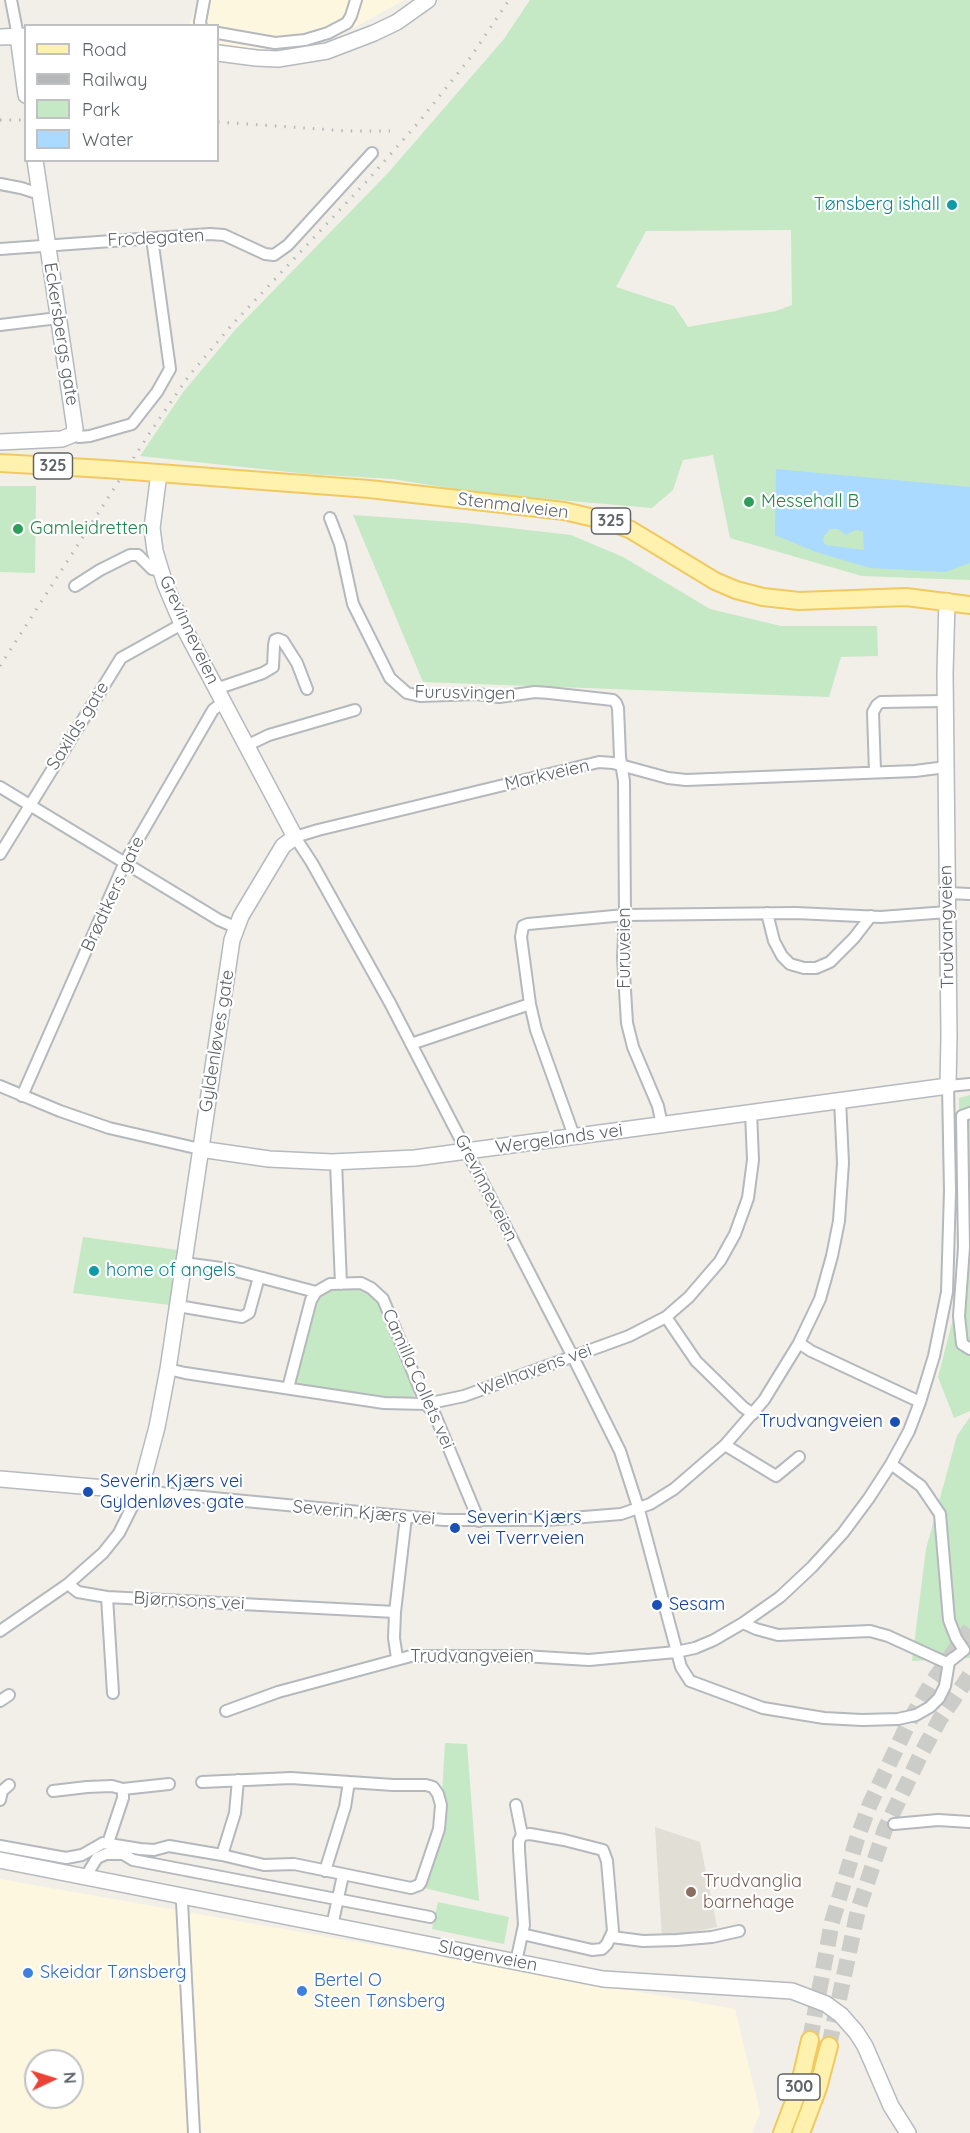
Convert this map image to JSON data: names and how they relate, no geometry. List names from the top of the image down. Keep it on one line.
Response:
{"streets":{"main road":["Eckersbergs gate","325","Stenmalveien","Grevinneveien","Trudvangveien","Gyldenløves gate","Wergelands vei","Severin Kjærs vei","Slagenveien","300"],"street":["Frodegaten","Furusvingen","Saxilds gate","Markveien","Brødtkers gate","Furuveien","Welhavens vei","Camilla Collets vei","Bjørnsons vei"]},"crossings":[["Frodegaten","Eckersbergs gate"],["325","Stenmalveien"],["325","Grevinneveien"],["Stenmalveien","Grevinneveien"],["Stenmalveien","Trudvangveien"],["Grevinneveien","Saxilds gate"],["Grevinneveien","Markveien"],["Grevinneveien","Brødtkers gate"],["Grevinneveien","Trudvangveien"],["Grevinneveien","Gyldenløves gate"],["Grevinneveien","Wergelands vei"],["Grevinneveien","Welhavens vei"],["Grevinneveien","Severin Kjærs vei"],["Furusvingen","Markveien"],["Furusvingen","Furuveien"],["Markveien","Trudvangveien"],["Markveien","Furuveien"],["Markveien","Gyldenløves gate"],["Brødtkers gate","Wergelands vei"],["Trudvangveien","Wergelands vei"],["Furuveien","Wergelands vei"],["Gyldenløves gate","Wergelands vei"],["Gyldenløves gate","Welhavens vei"],["Gyldenløves gate","Severin Kjærs vei"],["Gyldenløves gate","Bjørnsons vei"],["Wergelands vei","Welhavens vei"],["Wergelands vei","Severin Kjærs vei"],["Welhavens vei","Camilla Collets vei"],["Camilla Collets vei","Severin Kjærs vei"]],"places":["Tønsberg ishall","Messehall B","Gamleidretten","home of angels","Trudvangveien","Severin Kjærs vei Gyldenløves gate","Severin Kjærs vei Tverrveien","Sesam","Trudvanglia barnehage","Skeidar Tønsberg","Bertel O Steen Tønsberg"],"legend":["Road","Railway","Park","Water"],"north":"right"}
